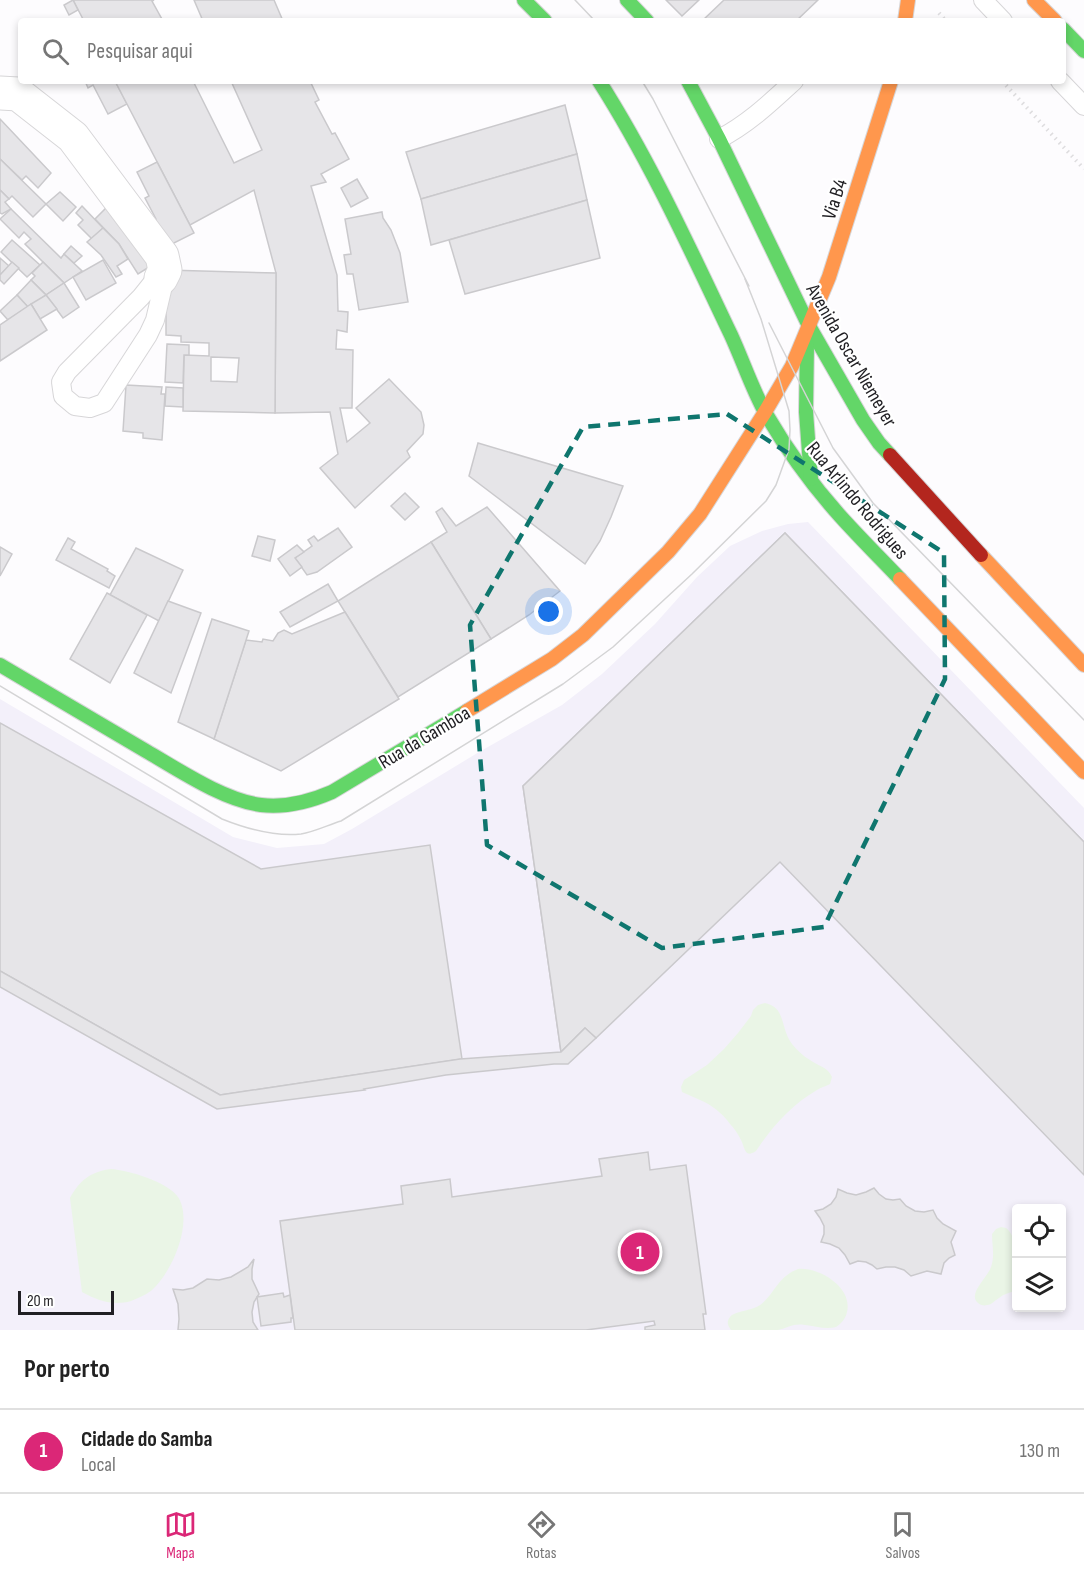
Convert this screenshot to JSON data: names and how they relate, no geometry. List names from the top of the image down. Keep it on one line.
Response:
{"streets":{"main road":["Via B4","Avenida Oscar Niemeyer","Rua Arlindo Rodrigues","Rua da Gamboa"]},"crossings":[["Via B4","Avenida Oscar Niemeyer"],["Via B4","Rua Arlindo Rodrigues"],["Via B4","Rua da Gamboa"],["Rua Arlindo Rodrigues","Rua da Gamboa"]],"scale_bar":"20 m","page":{"search":"Pesquisar aqui","pins":"1","scale":"20 m","heading":"Por perto","list":[{"mark":"1","name":"Cidade do Samba","note":"Local","value":"130 m"}],"nav":["Mapa","Rotas","Salvos"]}}
